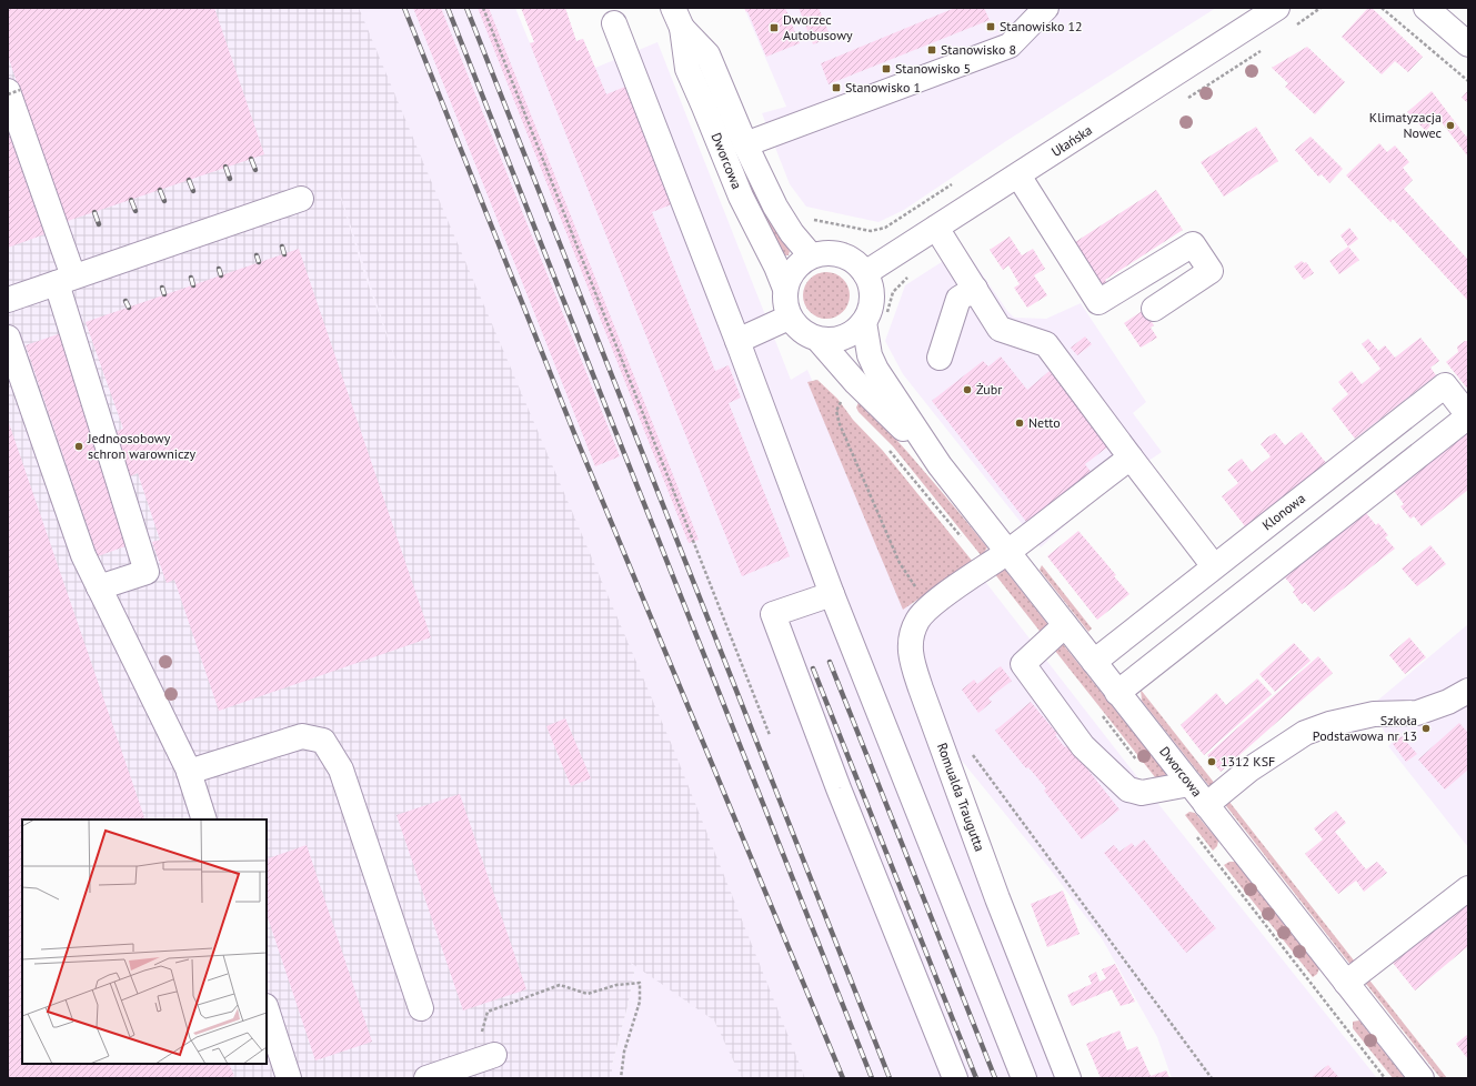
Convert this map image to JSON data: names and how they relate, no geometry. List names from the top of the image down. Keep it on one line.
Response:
{"streets":{"street":["Ułańska","Dworcowa","Klonowa","Romualda Traugutta"]},"crossings":[["Ułańska","Dworcowa"],["Dworcowa","Klonowa"],["Dworcowa","Romualda Traugutta"]],"places":{"transit":["Stanowisko 12","Dworzec Autobusowy","Stanowisko 8","Stanowisko 5","Stanowisko 1"],"other":["Klimatyzacja Nowec","Żubr","Netto","Jednoosobowy schron warowniczy","Szkoła Podstawowa nr 13","1312 KSF"]}}
